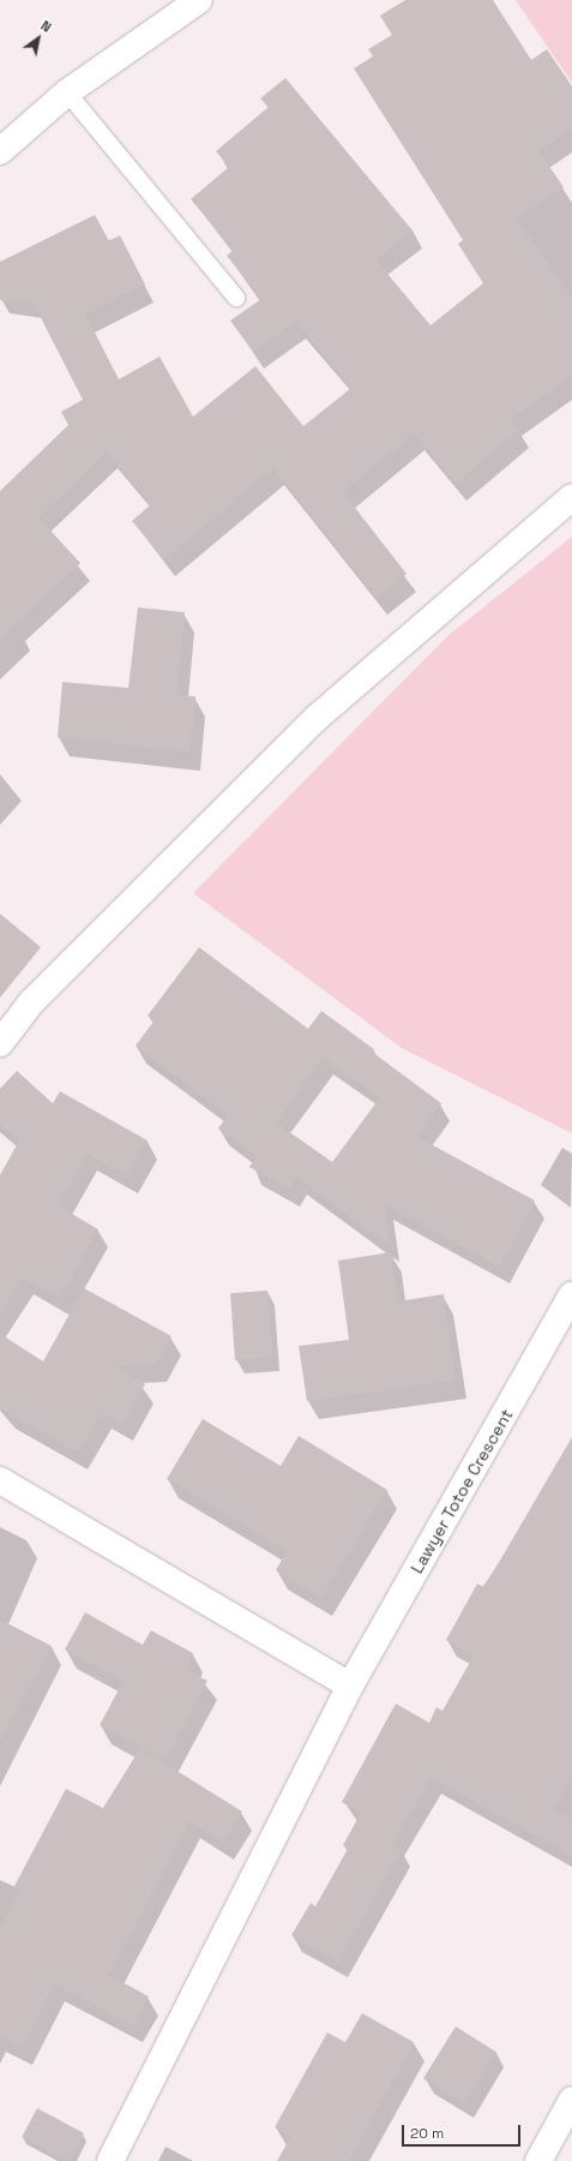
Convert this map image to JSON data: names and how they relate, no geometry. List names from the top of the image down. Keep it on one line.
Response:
{"streets":{"street":["Lawyer Totoe Crescent"]},"scale_bar":"20 m","north":"top right"}
